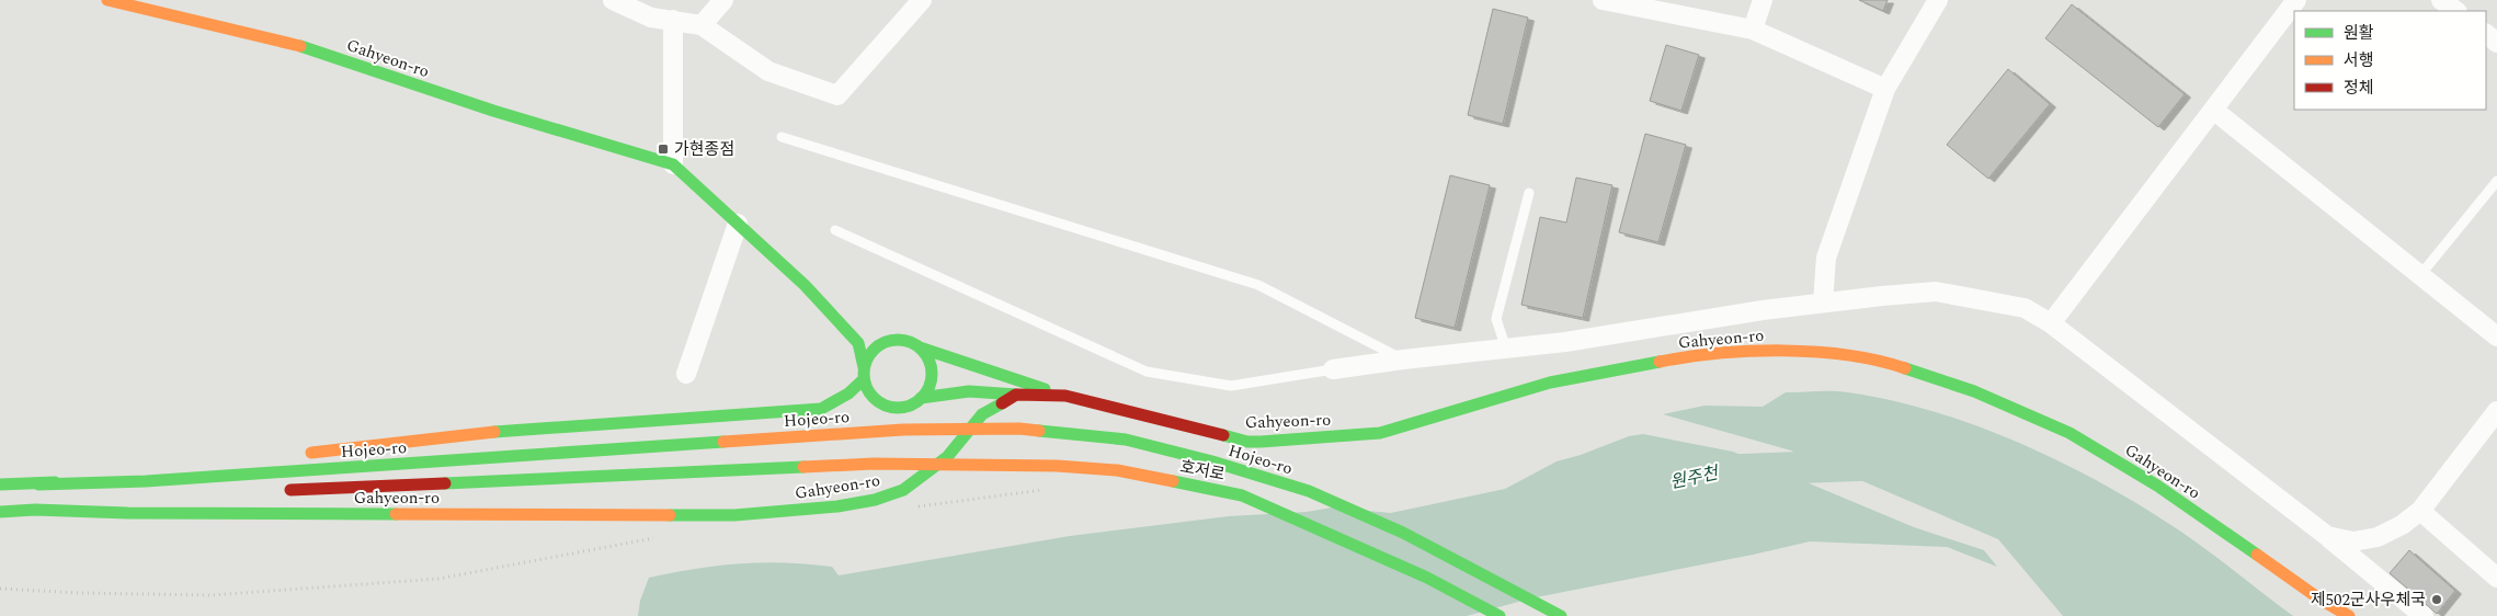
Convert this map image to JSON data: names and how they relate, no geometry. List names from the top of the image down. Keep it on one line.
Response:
{"streets":{"street":["Gahyeon-ro","Hojeo-ro","호저로"]},"water":["원주천"],"places":{"transit":["가현종점"],"other":["제502군사우체국"]},"legend":["원활","서행","정체"]}
